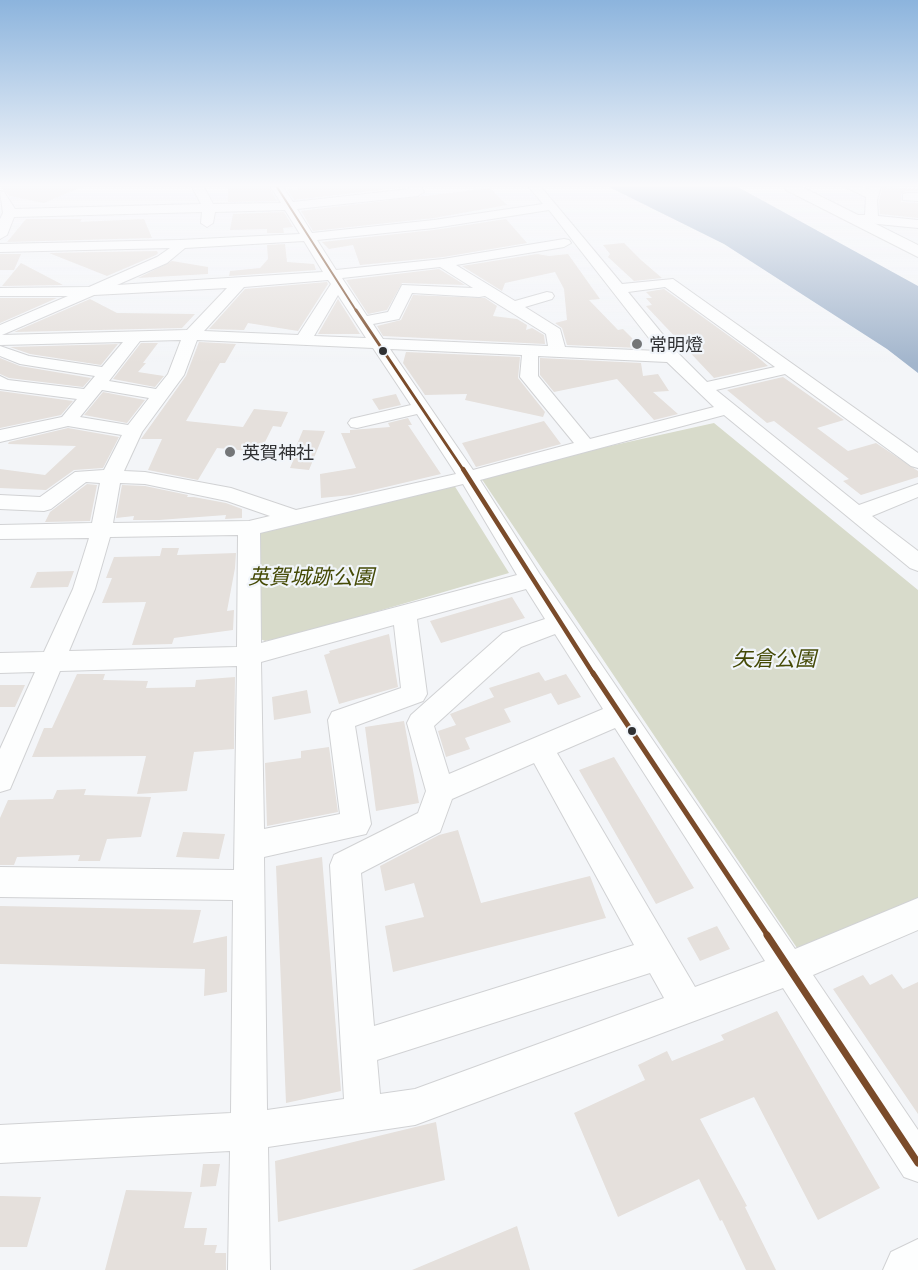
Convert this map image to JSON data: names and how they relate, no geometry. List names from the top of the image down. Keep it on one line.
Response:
{"parks":["英賀城跡公園","矢倉公園"],"places":["常明燈","英賀神社"]}
